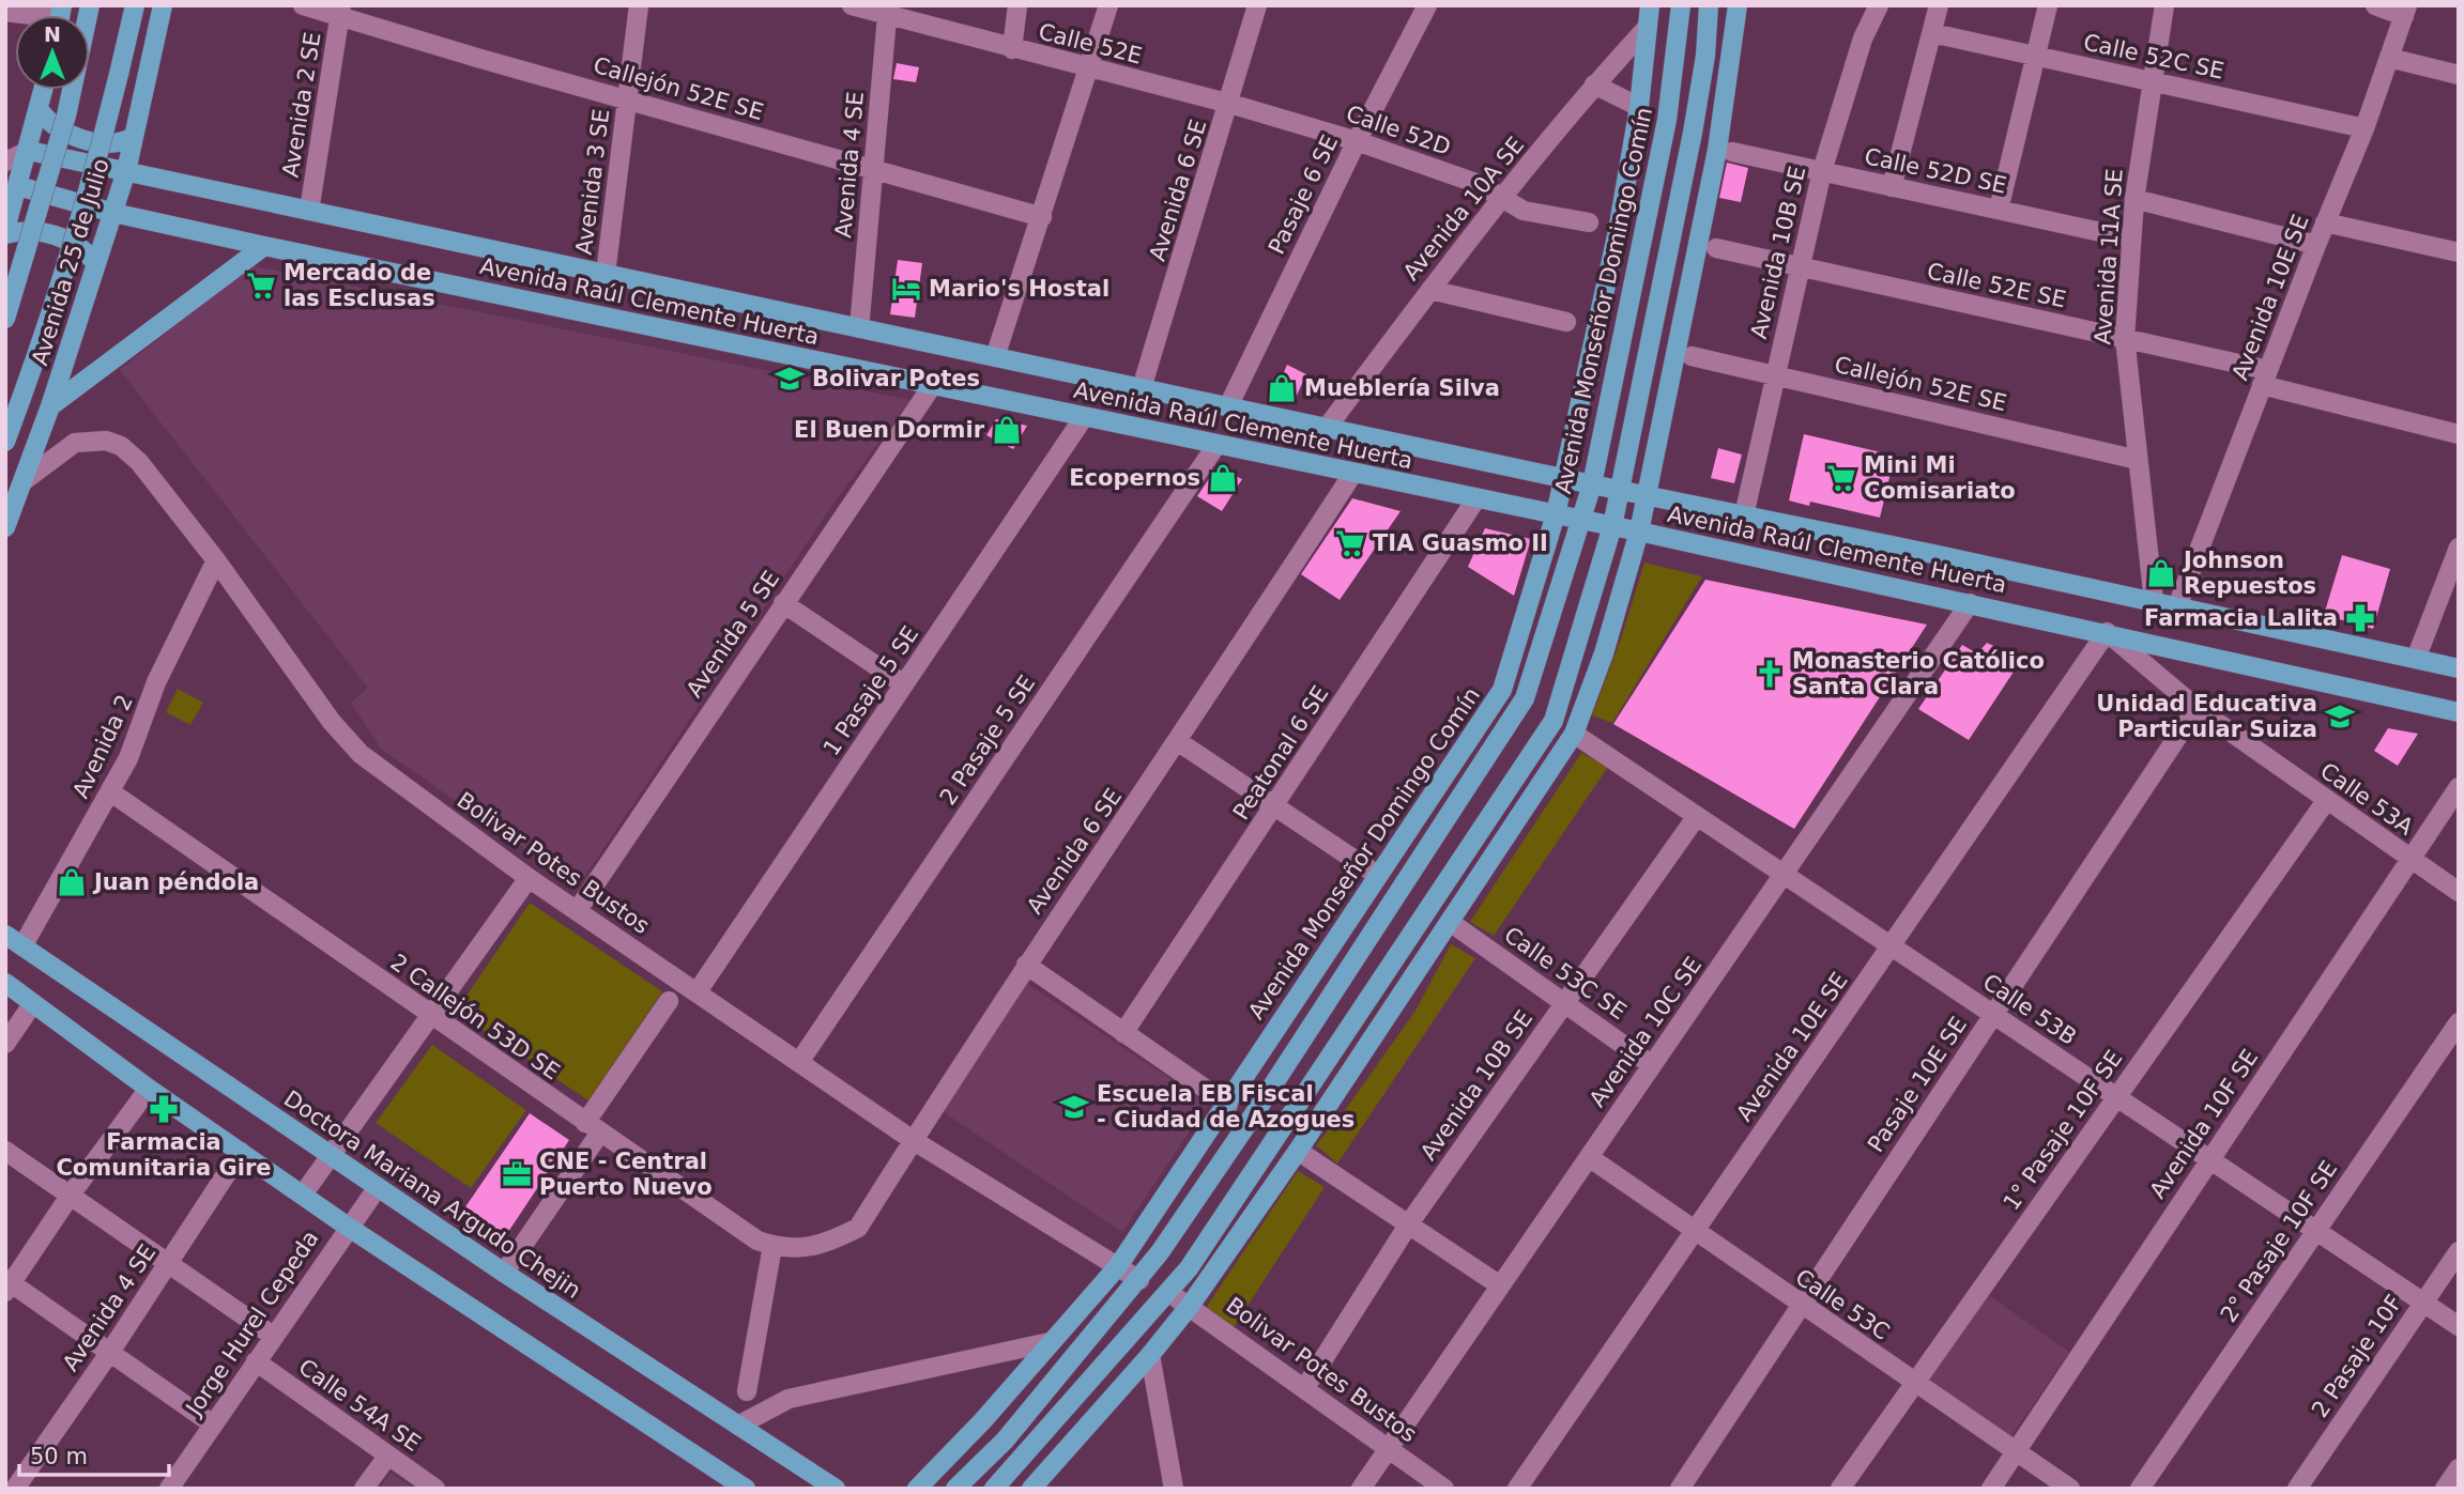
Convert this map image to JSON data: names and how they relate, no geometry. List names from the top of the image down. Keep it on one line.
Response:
{"streets":{"main road":["Avenida 25 de Julio","Avenida Monseñor Domingo Comín","Avenida Raúl Clemente Huerta","Doctora Mariana Argudo Chejin"],"street":["Calle 52E","Calle 52C SE","Callejón 52E SE","Avenida 2 SE","Calle 52D","Avenida 4 SE","Calle 52D SE","Avenida 3 SE","Avenida 6 SE","Pasaje 6 SE","Avenida 10A SE","Avenida 10B SE","Avenida 11A SE","Calle 52E SE","Avenida 10E SE","Avenida 5 SE","1 Pasaje 5 SE","2 Pasaje 5 SE","Avenida 2","Peatonal 6 SE","Calle 53A","Bolivar Potes Bustos","Calle 53C SE","Calle 53B","2 Callejón 53D SE","Avenida 10C SE","Pasaje 10E SE","Avenida 10F SE","1° Pasaje 10F SE","2° Pasaje 10F SE","Calle 53C","Jorge Hurel Cepeda","2 Pasaje 10F","Calle 54A SE"]},"crossings":[["Calle 52E","Calle 52D"],["Calle 52E","Avenida 4 SE"],["Calle 52E","Avenida 6 SE"],["Calle 52C SE","Avenida 11A SE"],["Calle 52C SE","Avenida 10E SE"],["Callejón 52E SE","Avenida 2 SE"],["Callejón 52E SE","Avenida 4 SE"],["Callejón 52E SE","Avenida 3 SE"],["Callejón 52E SE","Avenida 10B SE"],["Callejón 52E SE","Avenida 11A SE"],["Avenida 2 SE","Avenida Raúl Clemente Huerta"],["Calle 52D","Avenida 6 SE"],["Calle 52D","Pasaje 6 SE"],["Calle 52D","Avenida 10A SE"],["Avenida 4 SE","Avenida Raúl Clemente Huerta"],["Calle 52D SE","Avenida 10B SE"],["Calle 52D SE","Avenida 11A SE"],["Avenida 3 SE","Avenida Raúl Clemente Huerta"],["Avenida 6 SE","Avenida Raúl Clemente Huerta"],["Avenida 6 SE","Bolivar Potes Bustos"],["Avenida 6 SE","2 Callejón 53D SE"],["Pasaje 6 SE","Avenida Raúl Clemente Huerta"],["Avenida 10A SE","Avenida Monseñor Domingo Comín"],["Avenida 10A SE","Avenida Raúl Clemente Huerta"],["Avenida 10B SE","Calle 52E SE"],["Avenida 10B SE","Avenida Raúl Clemente Huerta"],["Avenida 10B SE","Bolivar Potes Bustos"],["Avenida 10B SE","Calle 53C SE"],["Avenida 10B SE","Calle 53B"],["Avenida 11A SE","Calle 52E SE"],["Avenida 11A SE","Avenida Raúl Clemente Huerta"],["Avenida 25 de Julio","Avenida Raúl Clemente Huerta"],["Avenida 25 de Julio","Bolivar Potes Bustos"],["Calle 52E SE","Avenida 10E SE"],["Avenida 10E SE","Avenida Raúl Clemente Huerta"],["Avenida 10E SE","Calle 53A"],["Avenida 10E SE","Calle 53B"],["Avenida 10E SE","Calle 53C"],["Avenida Monseñor Domingo Comín","Avenida Raúl Clemente Huerta"],["Avenida Monseñor Domingo Comín","Bolivar Potes Bustos"],["Avenida Raúl Clemente Huerta","Avenida 5 SE"],["Avenida Raúl Clemente Huerta","1 Pasaje 5 SE"],["Avenida Raúl Clemente Huerta","2 Pasaje 5 SE"],["Avenida Raúl Clemente Huerta","Peatonal 6 SE"],["Avenida Raúl Clemente Huerta","Calle 53A"],["Avenida Raúl Clemente Huerta","Avenida 10C SE"],["Avenida 5 SE","Bolivar Potes Bustos"],["1 Pasaje 5 SE","Bolivar Potes Bustos"],["2 Pasaje 5 SE","Bolivar Potes Bustos"],["Avenida 2","Bolivar Potes Bustos"],["Avenida 2","2 Callejón 53D SE"],["Avenida 2","Doctora Mariana Argudo Chejin"],["Calle 53A","Pasaje 10E SE"],["Calle 53A","Avenida 10F SE"],["Calle 53A","1° Pasaje 10F SE"],["Bolivar Potes Bustos","Avenida 10C SE"],["Bolivar Potes Bustos","Jorge Hurel Cepeda"],["Calle 53C SE","Avenida 10C SE"],["Calle 53B","Avenida 10C SE"],["Calle 53B","Pasaje 10E SE"],["Calle 53B","Avenida 10F SE"],["Calle 53B","1° Pasaje 10F SE"],["Calle 53B","2° Pasaje 10F SE"],["Calle 53B","2 Pasaje 10F"],["2 Callejón 53D SE","Jorge Hurel Cepeda"],["Avenida 10C SE","Calle 53C"],["Pasaje 10E SE","Calle 53C"],["Avenida 10F SE","Calle 53C"],["1° Pasaje 10F SE","Calle 53C"],["Doctora Mariana Argudo Chejin","Jorge Hurel Cepeda"],["Jorge Hurel Cepeda","Calle 54A SE"]],"places":{"supermarket":["Mercado de las Esclusas","Mini Mi Comisariato","TIA Guasmo II"],"hotel":["Mario's Hostal"],"school or university":["Bolivar Potes","Unidad Educativa Particular Suiza","Escuela EB Fiscal - Ciudad de Azogues"],"shop":["Mueblería Silva","El Buen Dormir","Ecopernos","Johnson Repuestos","Juan péndola"],"pharmacy":["Farmacia Lalita","Farmacia Comunitaria Gire"],"church":["Monasterio Católico Santa Clara"],"office":["CNE - Central Puerto Nuevo"]},"scale_bar":"50 m","north":"top"}
